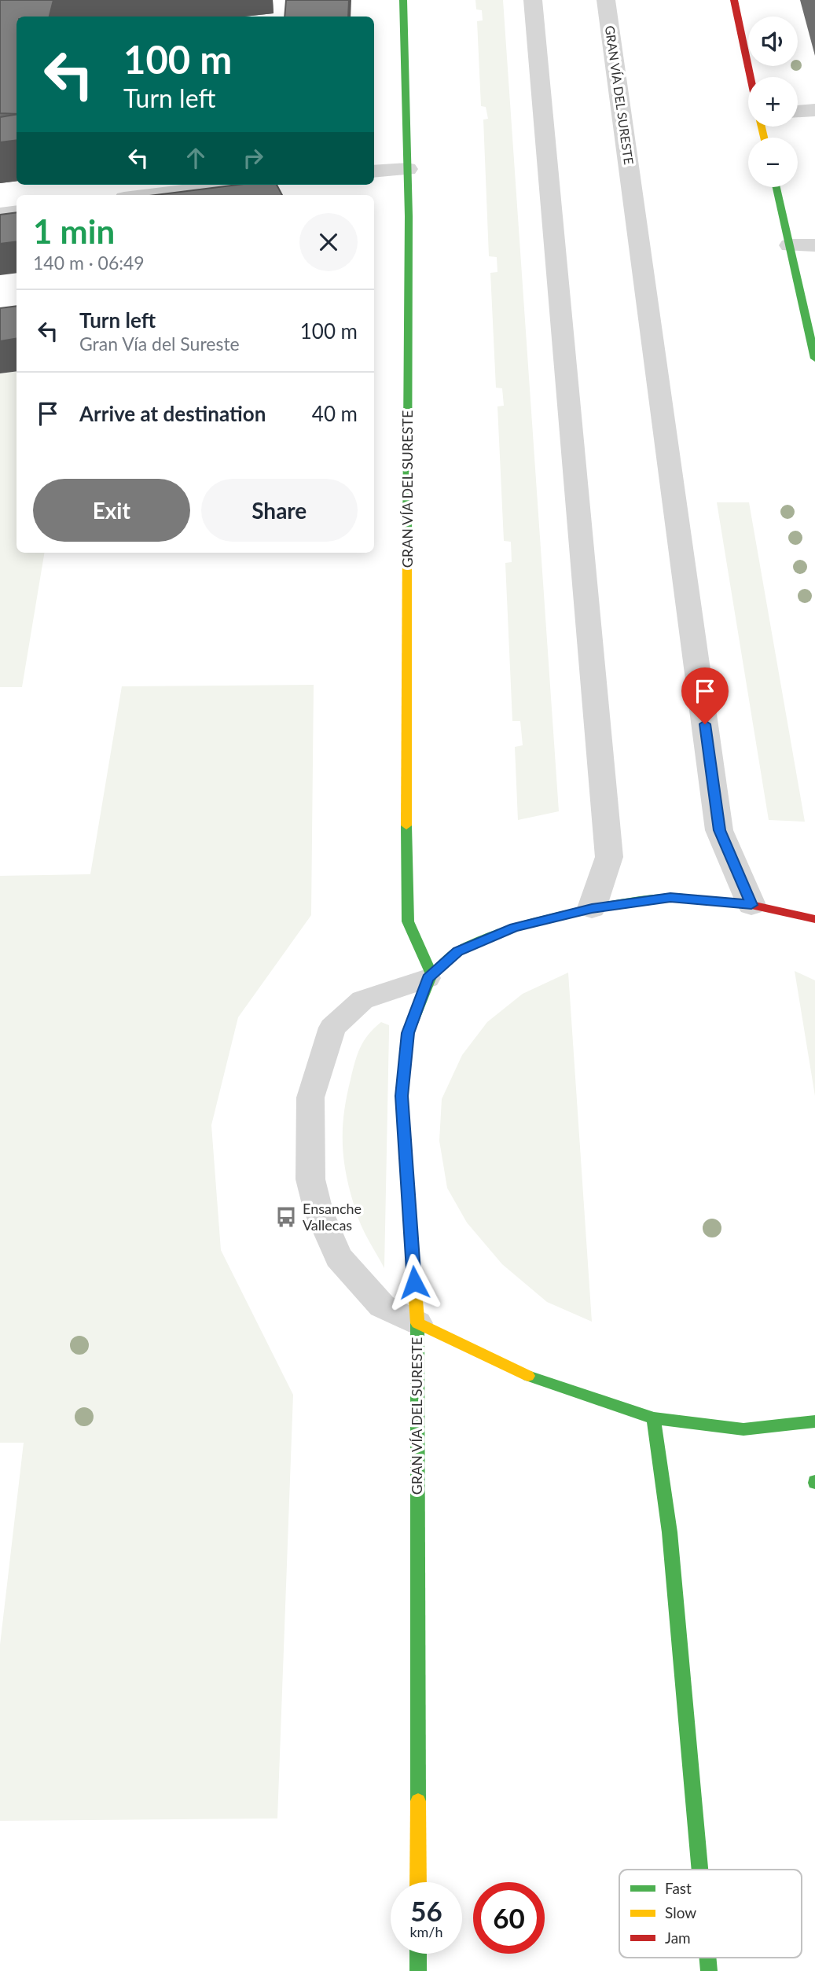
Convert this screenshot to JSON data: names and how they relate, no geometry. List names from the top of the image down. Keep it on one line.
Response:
{"streets":{"street":["GRAN VÍA DEL SURESTE"]},"places":{"bus stop":["Ensanche Vallecas"]},"legend":["Fast","Slow","Jam"],"page":{"map_buttons":["+","−"],"turn":["100 m","Turn left"],"heading":["1 min","140 m · 06:49"],"list":[{"name":"Turn left","note":"Gran Vía del Sureste","value":"100 m"},{"name":"Arrive at destination","value":"40 m"}],"buttons":["Exit","Share"],"speed":"56 km/h","limit":"60"}}
